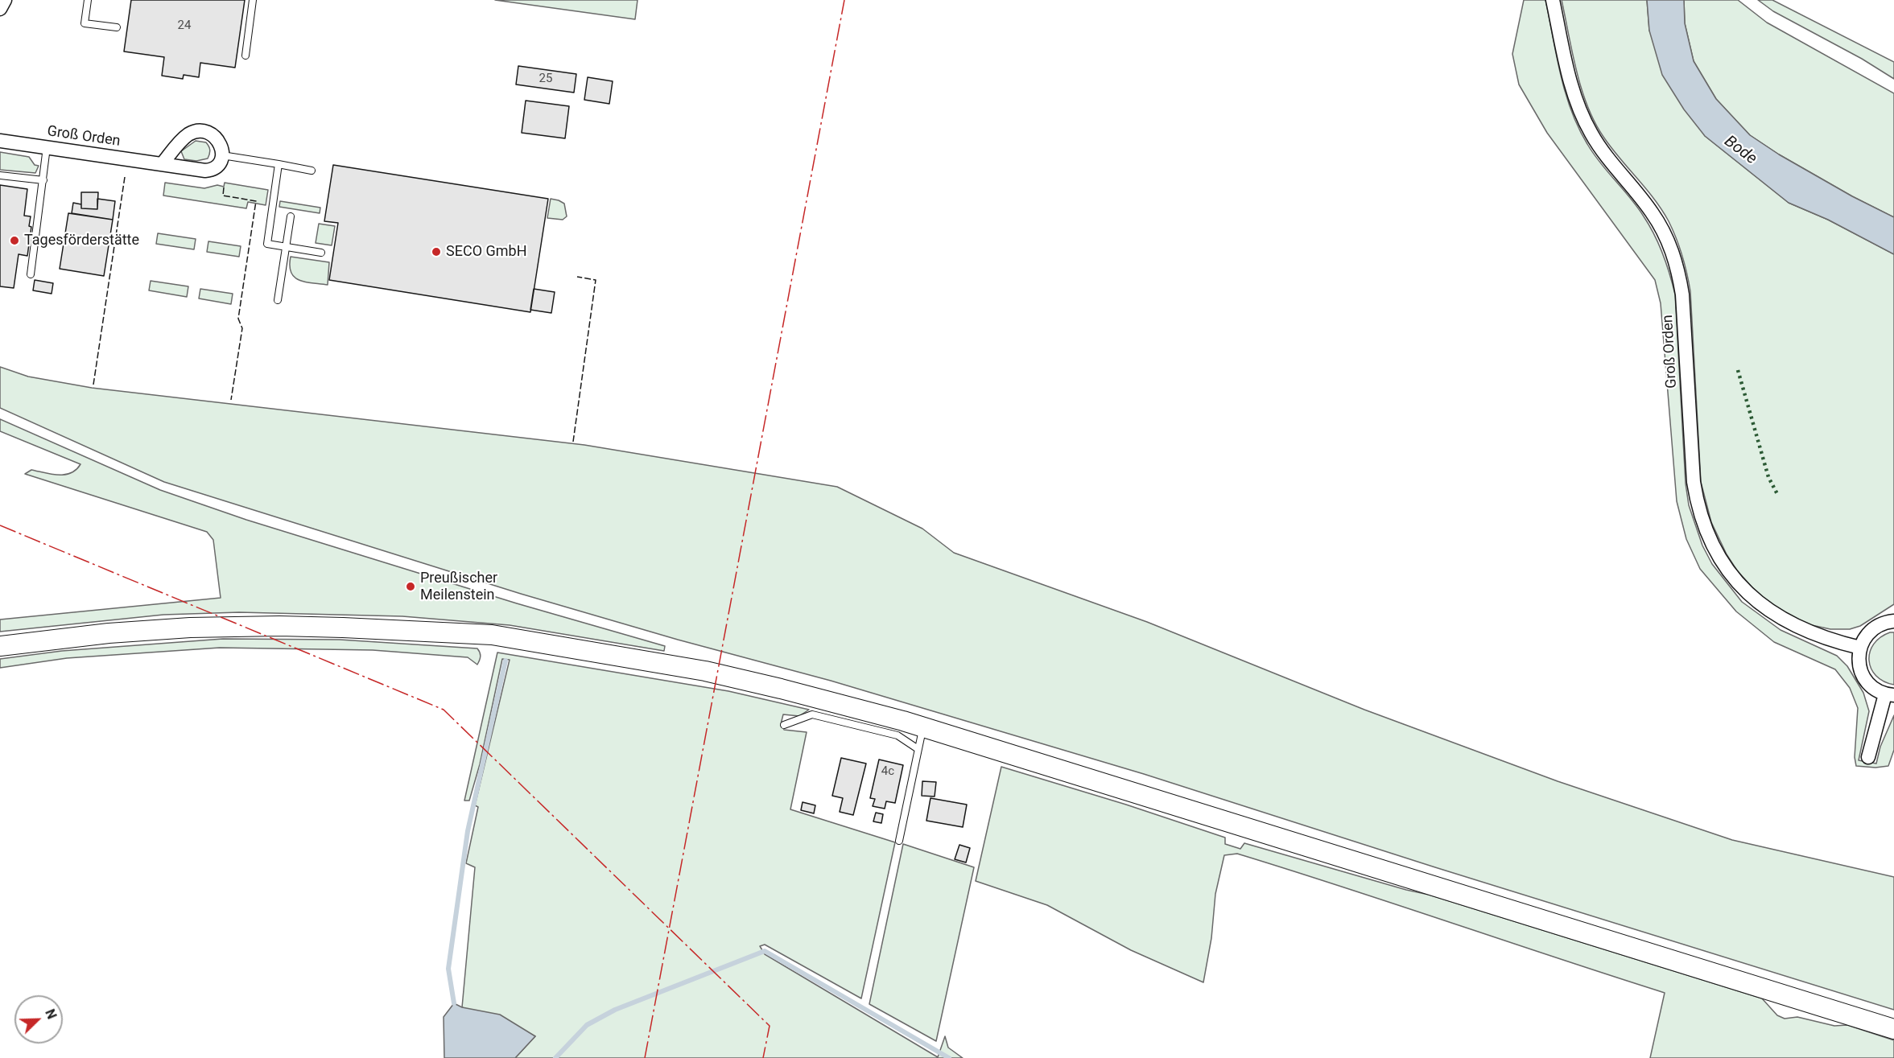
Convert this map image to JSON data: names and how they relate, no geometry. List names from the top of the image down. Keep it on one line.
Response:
{"streets":{"street":["Groß Orden"]},"water":["Bode"],"places":["Tagesförderstätte","SECO GmbH","Preußischer Meilenstein"],"house_numbers":["24","25","4c"],"north":"top right"}
